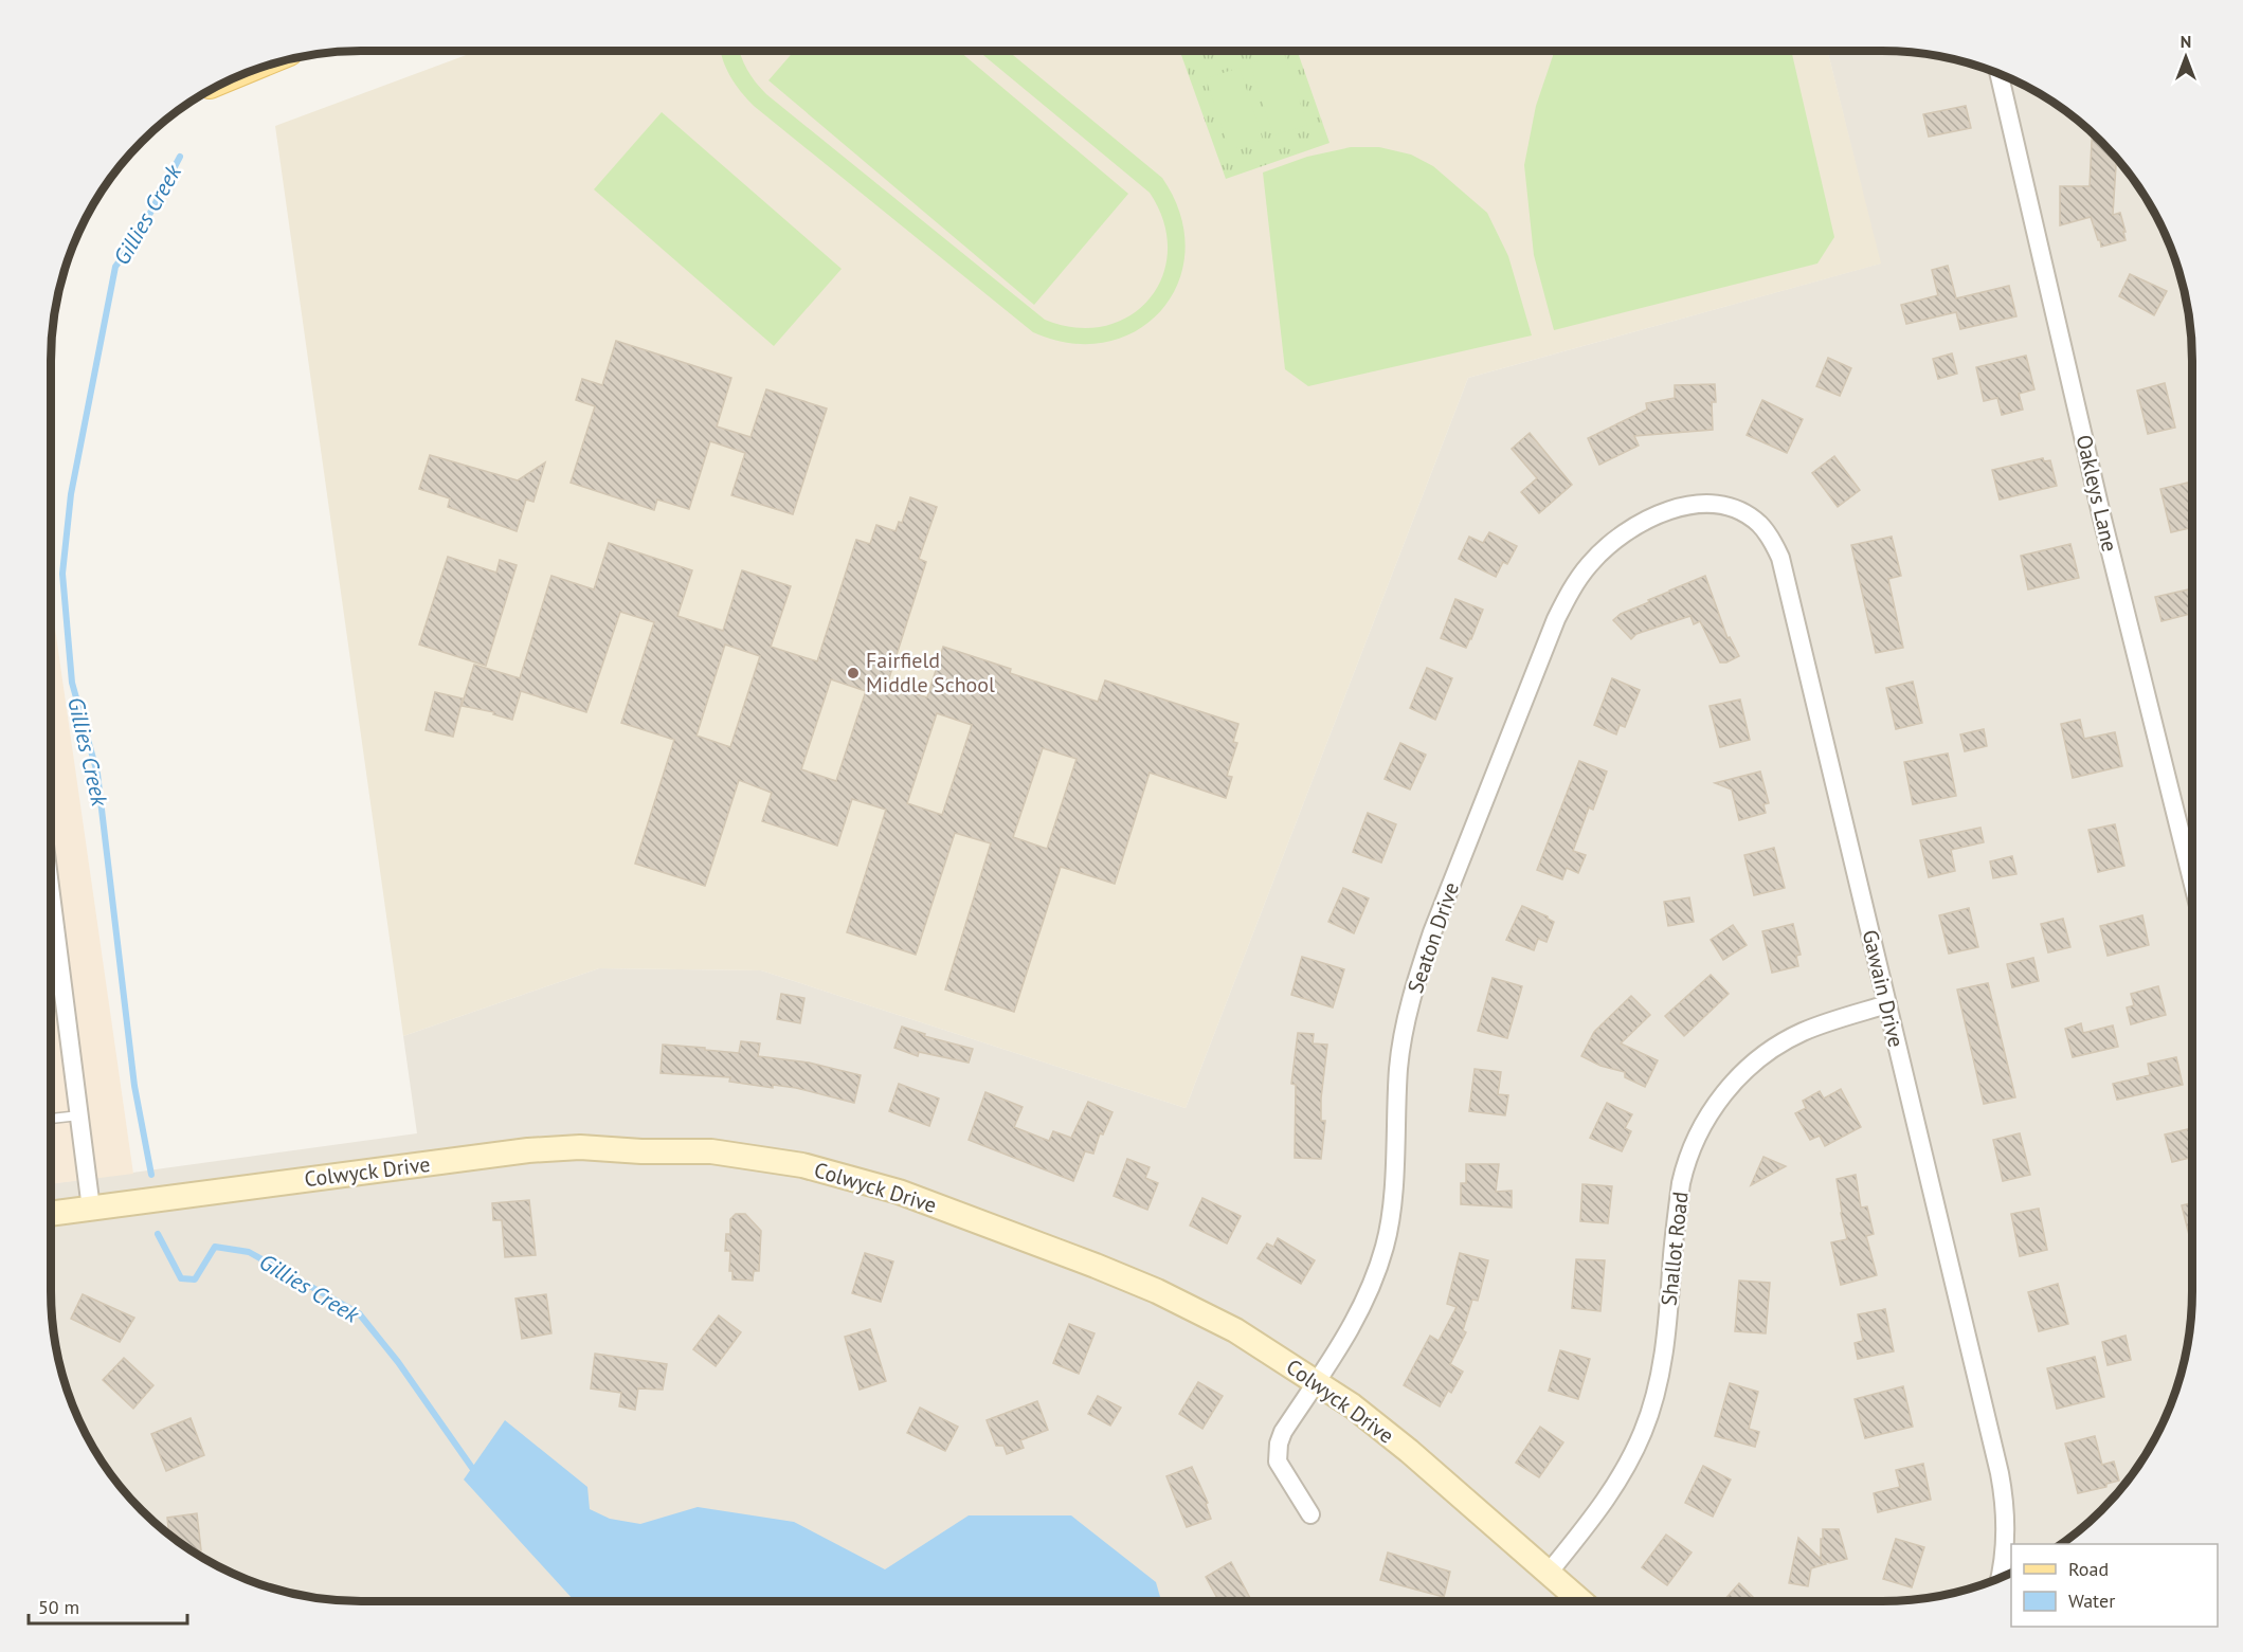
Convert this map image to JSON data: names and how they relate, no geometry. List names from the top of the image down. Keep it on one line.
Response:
{"streets":{"street":["Oakleys Lane","Seaton Drive","Gawain Drive","Colwyck Drive","Shallot Road"]},"crossings":[["Seaton Drive","Gawain Drive"],["Seaton Drive","Colwyck Drive"],["Gawain Drive","Shallot Road"],["Colwyck Drive","Shallot Road"]],"water":["Gillies Creek"],"places":["Fairfield Middle School"],"legend":["Road","Water"],"scale_bar":"50 m","north":"top"}
